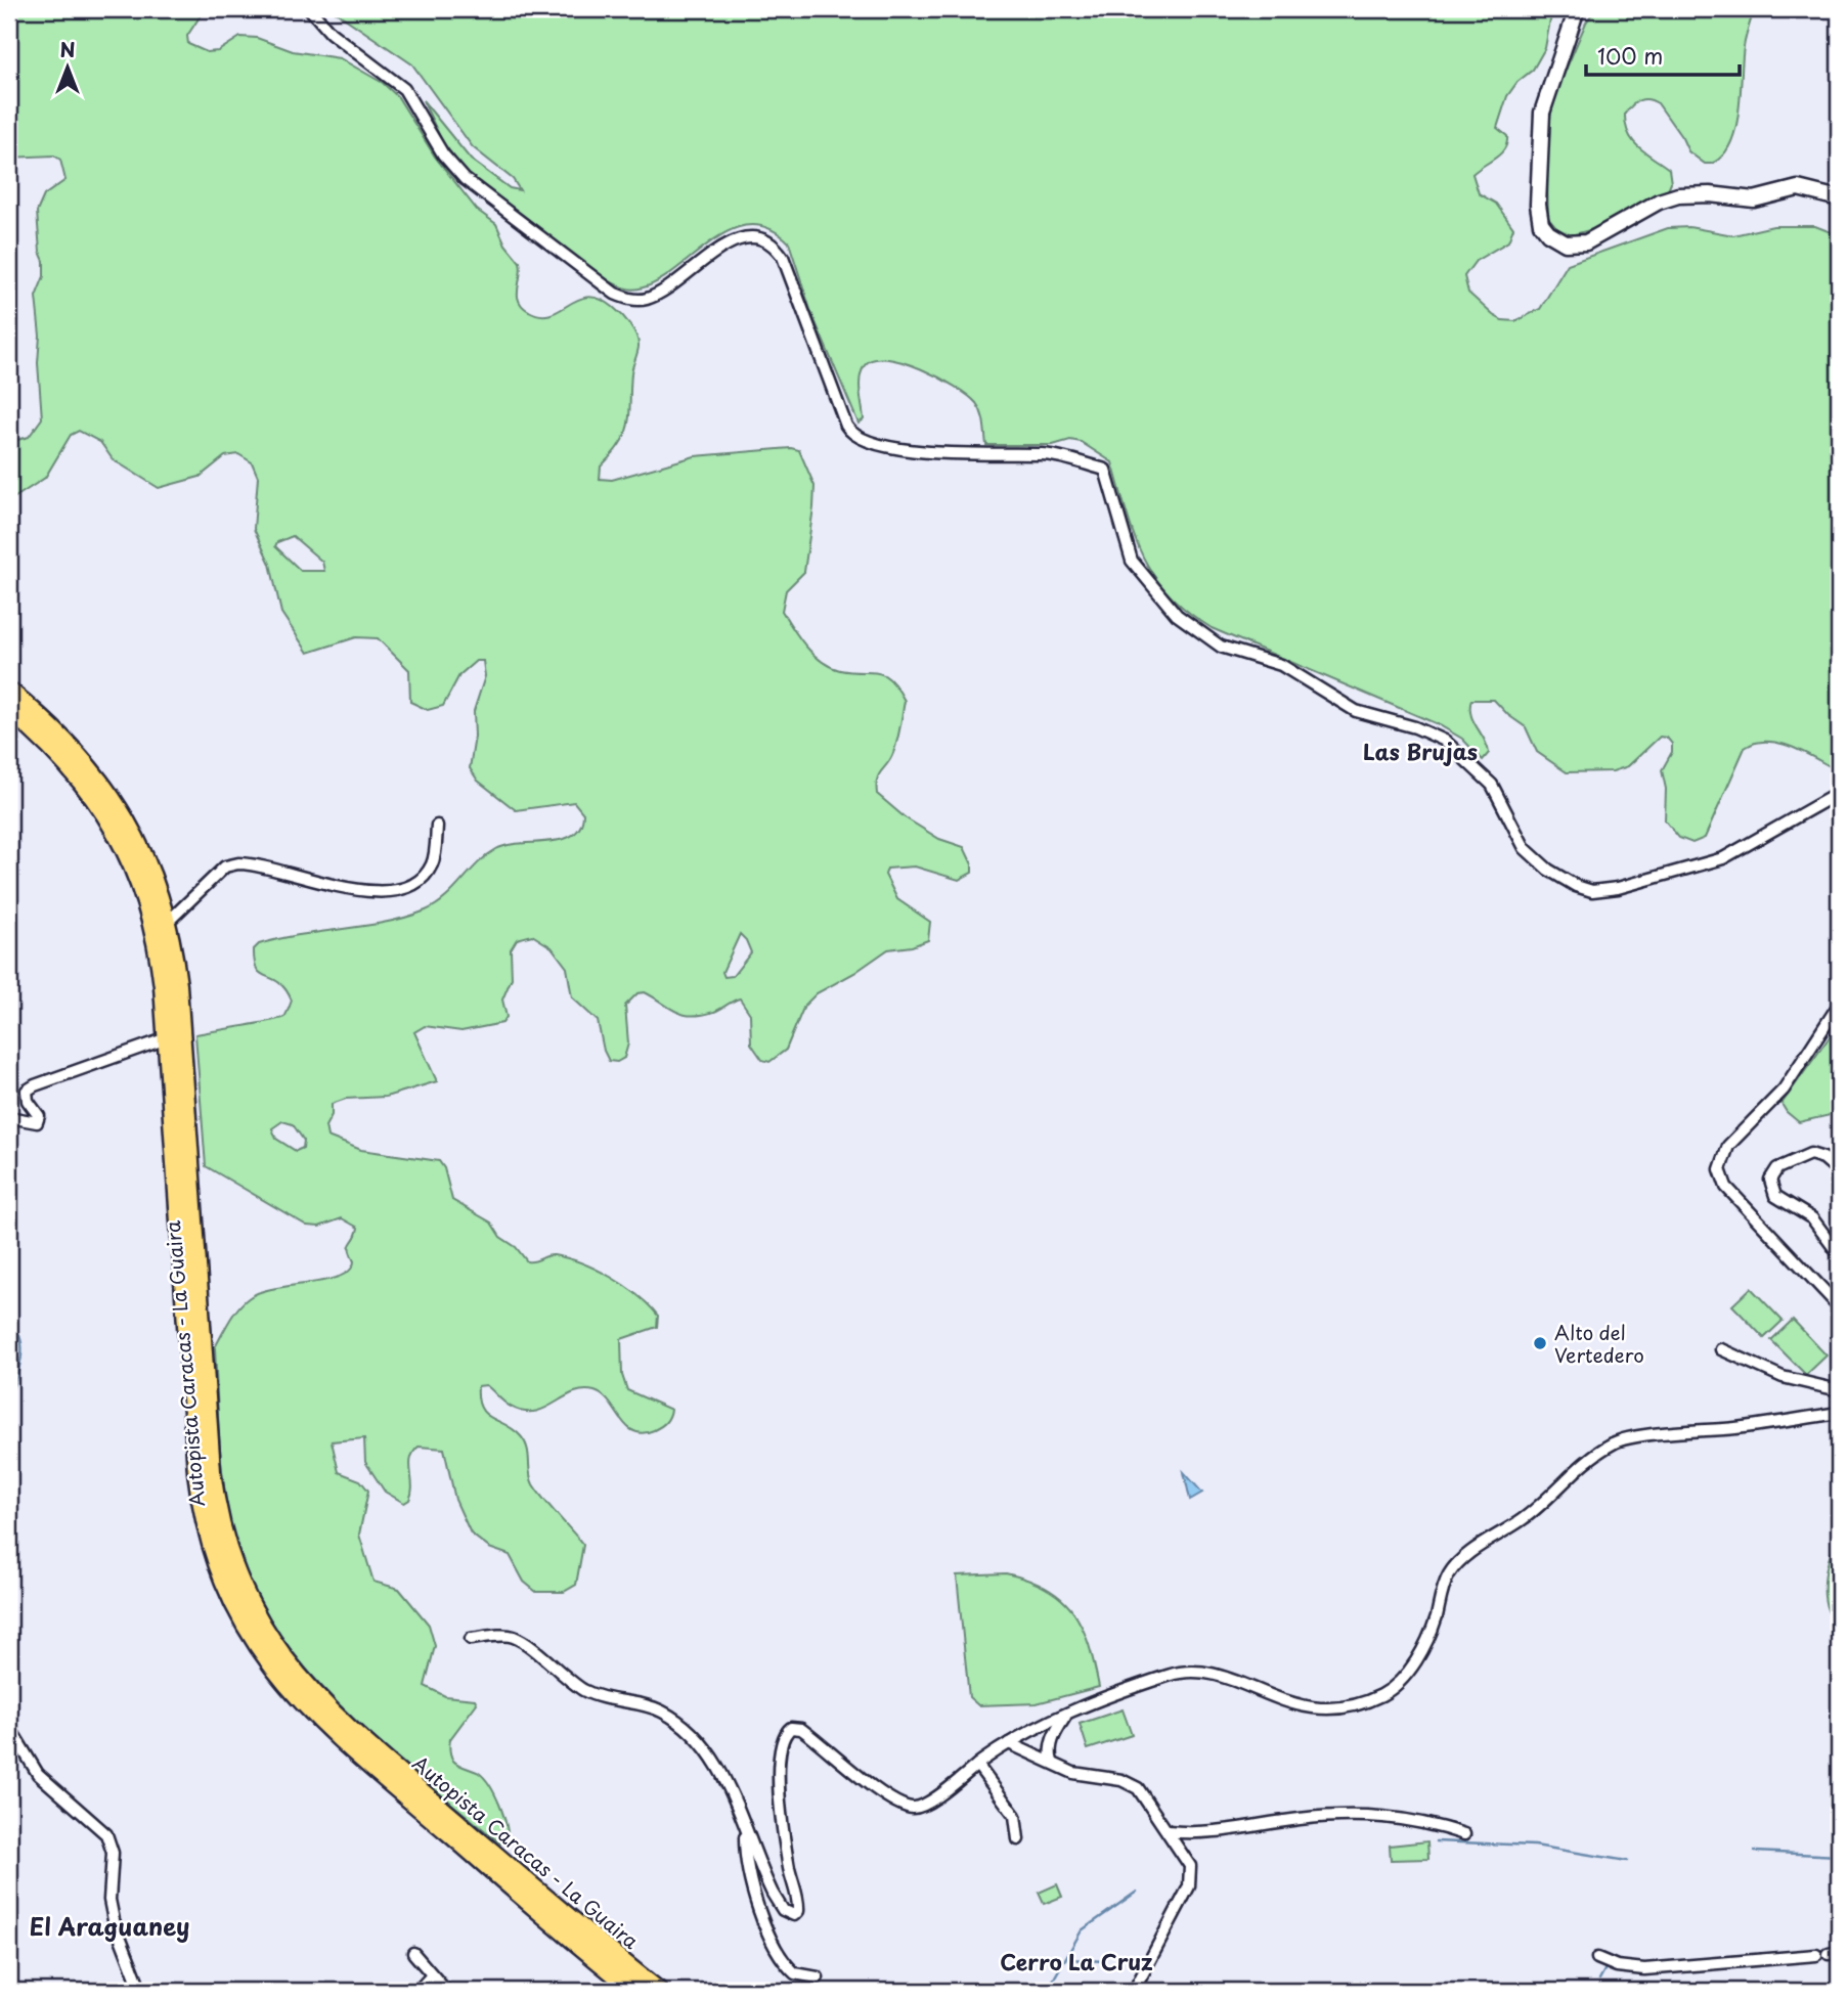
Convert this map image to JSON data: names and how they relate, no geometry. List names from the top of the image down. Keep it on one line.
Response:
{"streets":{"highway":["Autopista Caracas - La Guaira"]},"districts":["Las Brujas","El Araguaney","Cerro La Cruz"],"places":["Alto del Vertedero"],"scale_bar":"100 m","north":"top"}
